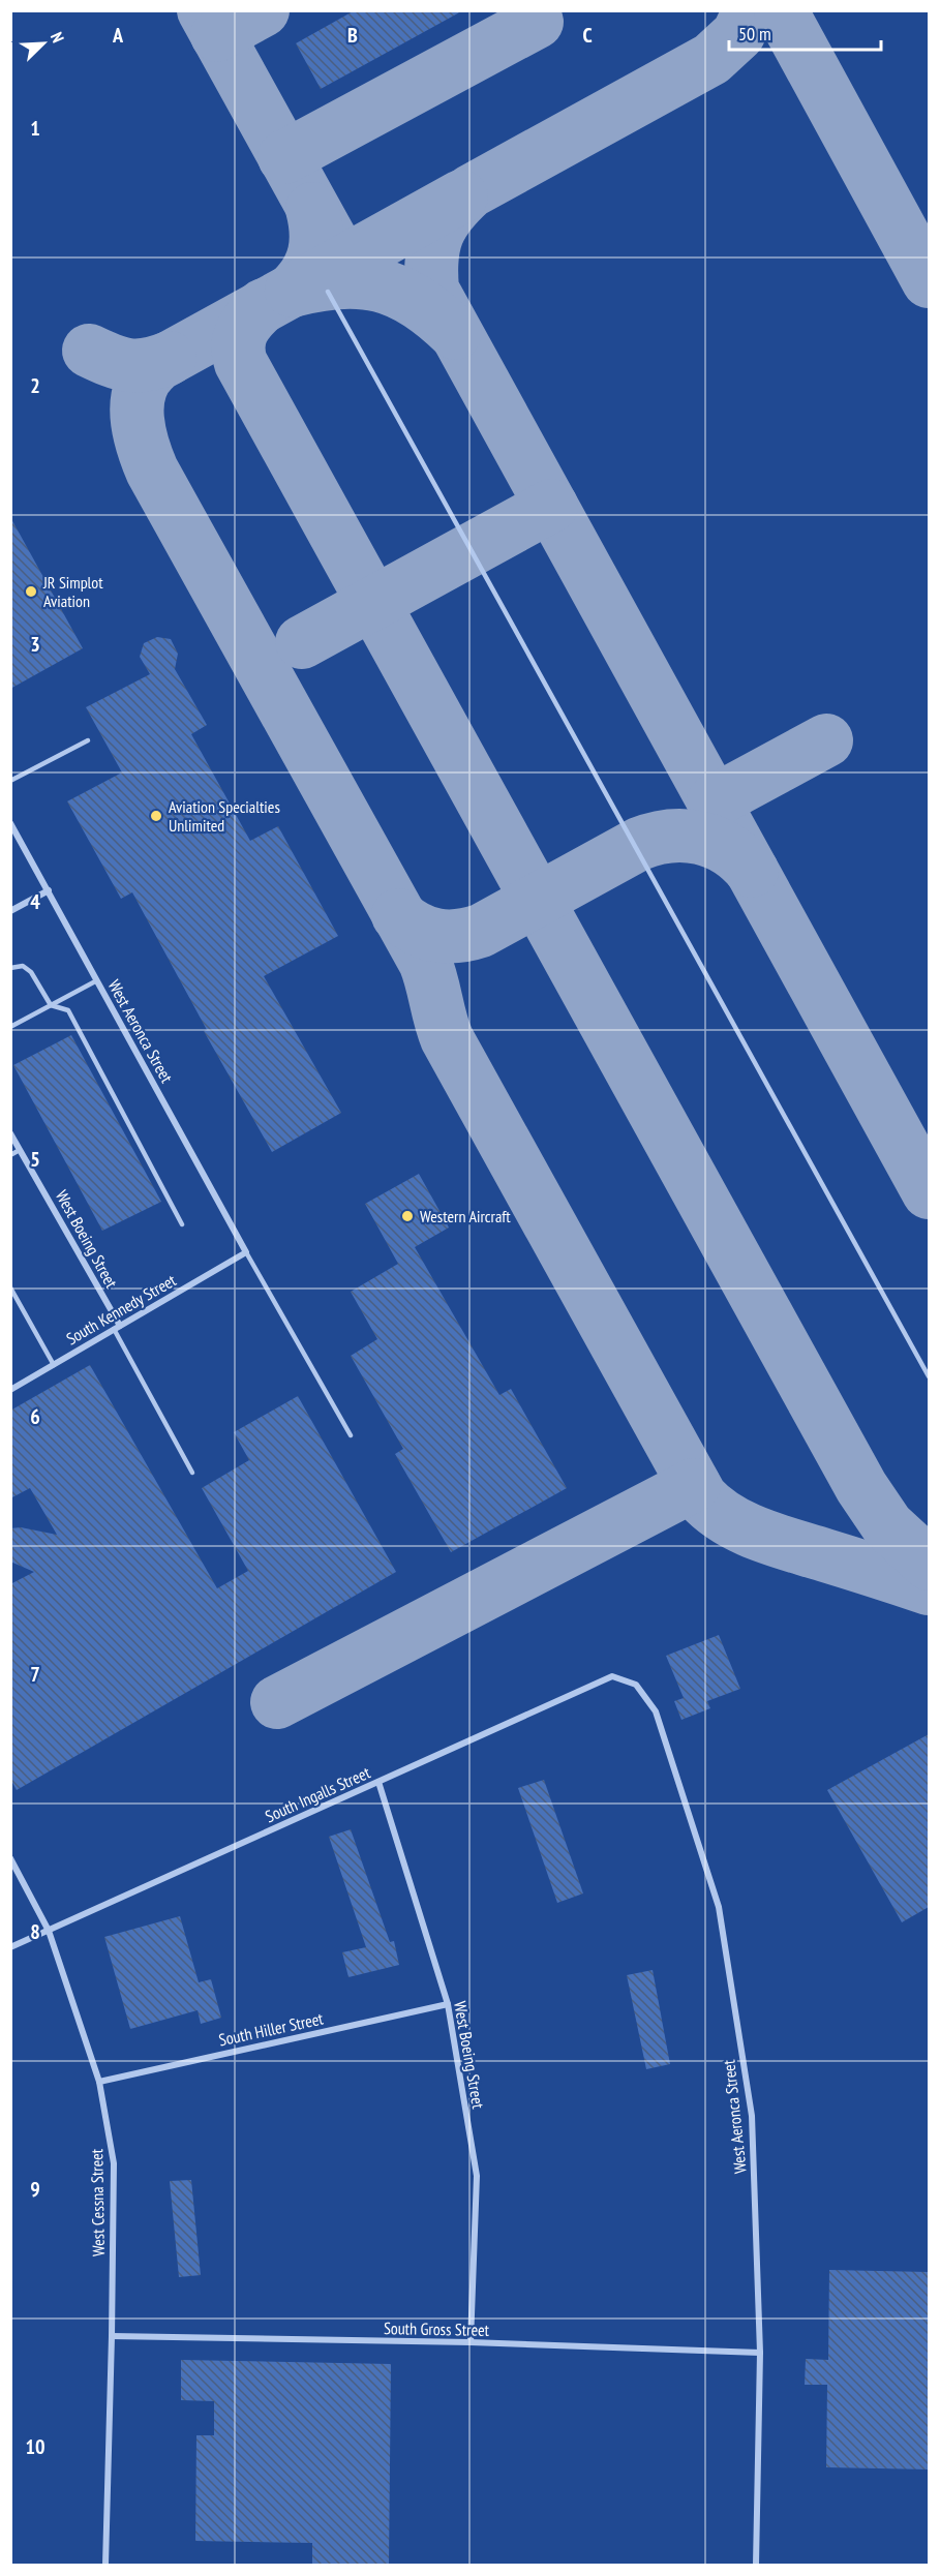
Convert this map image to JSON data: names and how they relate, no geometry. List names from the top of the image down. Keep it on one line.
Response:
{"streets":{"street":["West Aeronca Street","West Boeing Street","South Kennedy Street","South Ingalls Street","South Hiller Street","West Cessna Street","South Gross Street"]},"crossings":[["West Aeronca Street","South Kennedy Street"],["West Aeronca Street","South Ingalls Street"],["West Aeronca Street","South Gross Street"],["West Boeing Street","South Kennedy Street"],["West Boeing Street","South Ingalls Street"],["West Boeing Street","South Hiller Street"],["West Boeing Street","South Gross Street"],["South Ingalls Street","West Cessna Street"],["South Hiller Street","West Cessna Street"],["West Cessna Street","South Gross Street"]],"places":["JR Simplot Aviation","Aviation Specialties Unlimited","Western Aircraft"],"scale_bar":"50 m","north":"top right","grid":{"columns":["A","B","C"],"rows":["1","2","3","4","5","6","7","8","9","10"]}}
